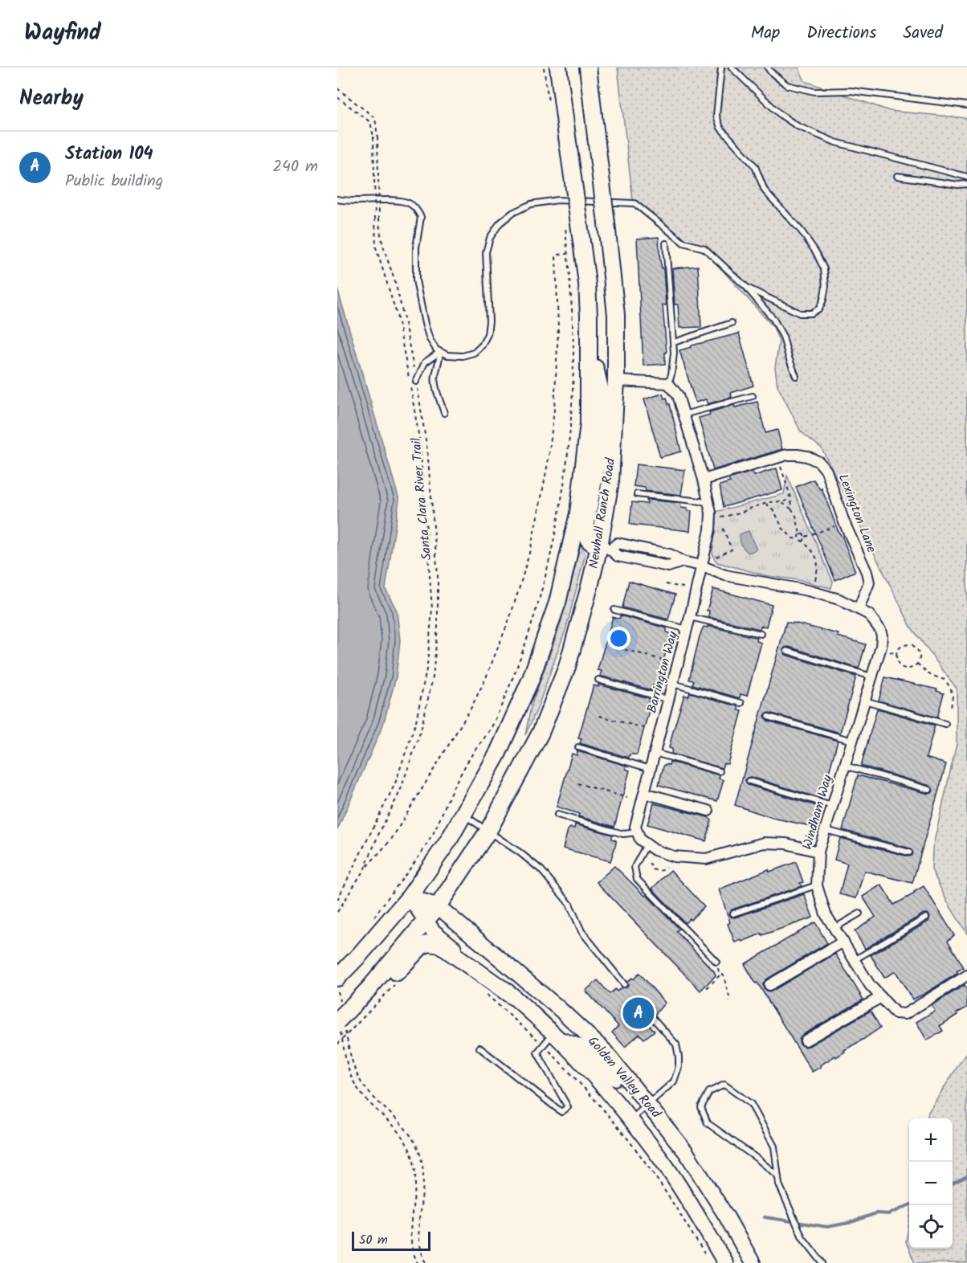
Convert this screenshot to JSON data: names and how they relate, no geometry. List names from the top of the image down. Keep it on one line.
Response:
{"streets":{"main road":["Newhall Ranch Road","Golden Valley Road"],"street":["Lexington Lane","Barrington Way","Windham Way"],"path":["Santa Clara River Trail"]},"crossings":[["Newhall Ranch Road","Golden Valley Road"],["Lexington Lane","Barrington Way"],["Lexington Lane","Windham Way"]],"scale_bar":"50 m","page":{"header":"Wayfind","nav":["Map","Directions","Saved"],"heading":"Nearby","list":[{"mark":"A","name":"Station 104","note":"Public building","value":"240 m"}],"pins":"A","map_buttons":["+","−"],"scale":"50 m"}}
